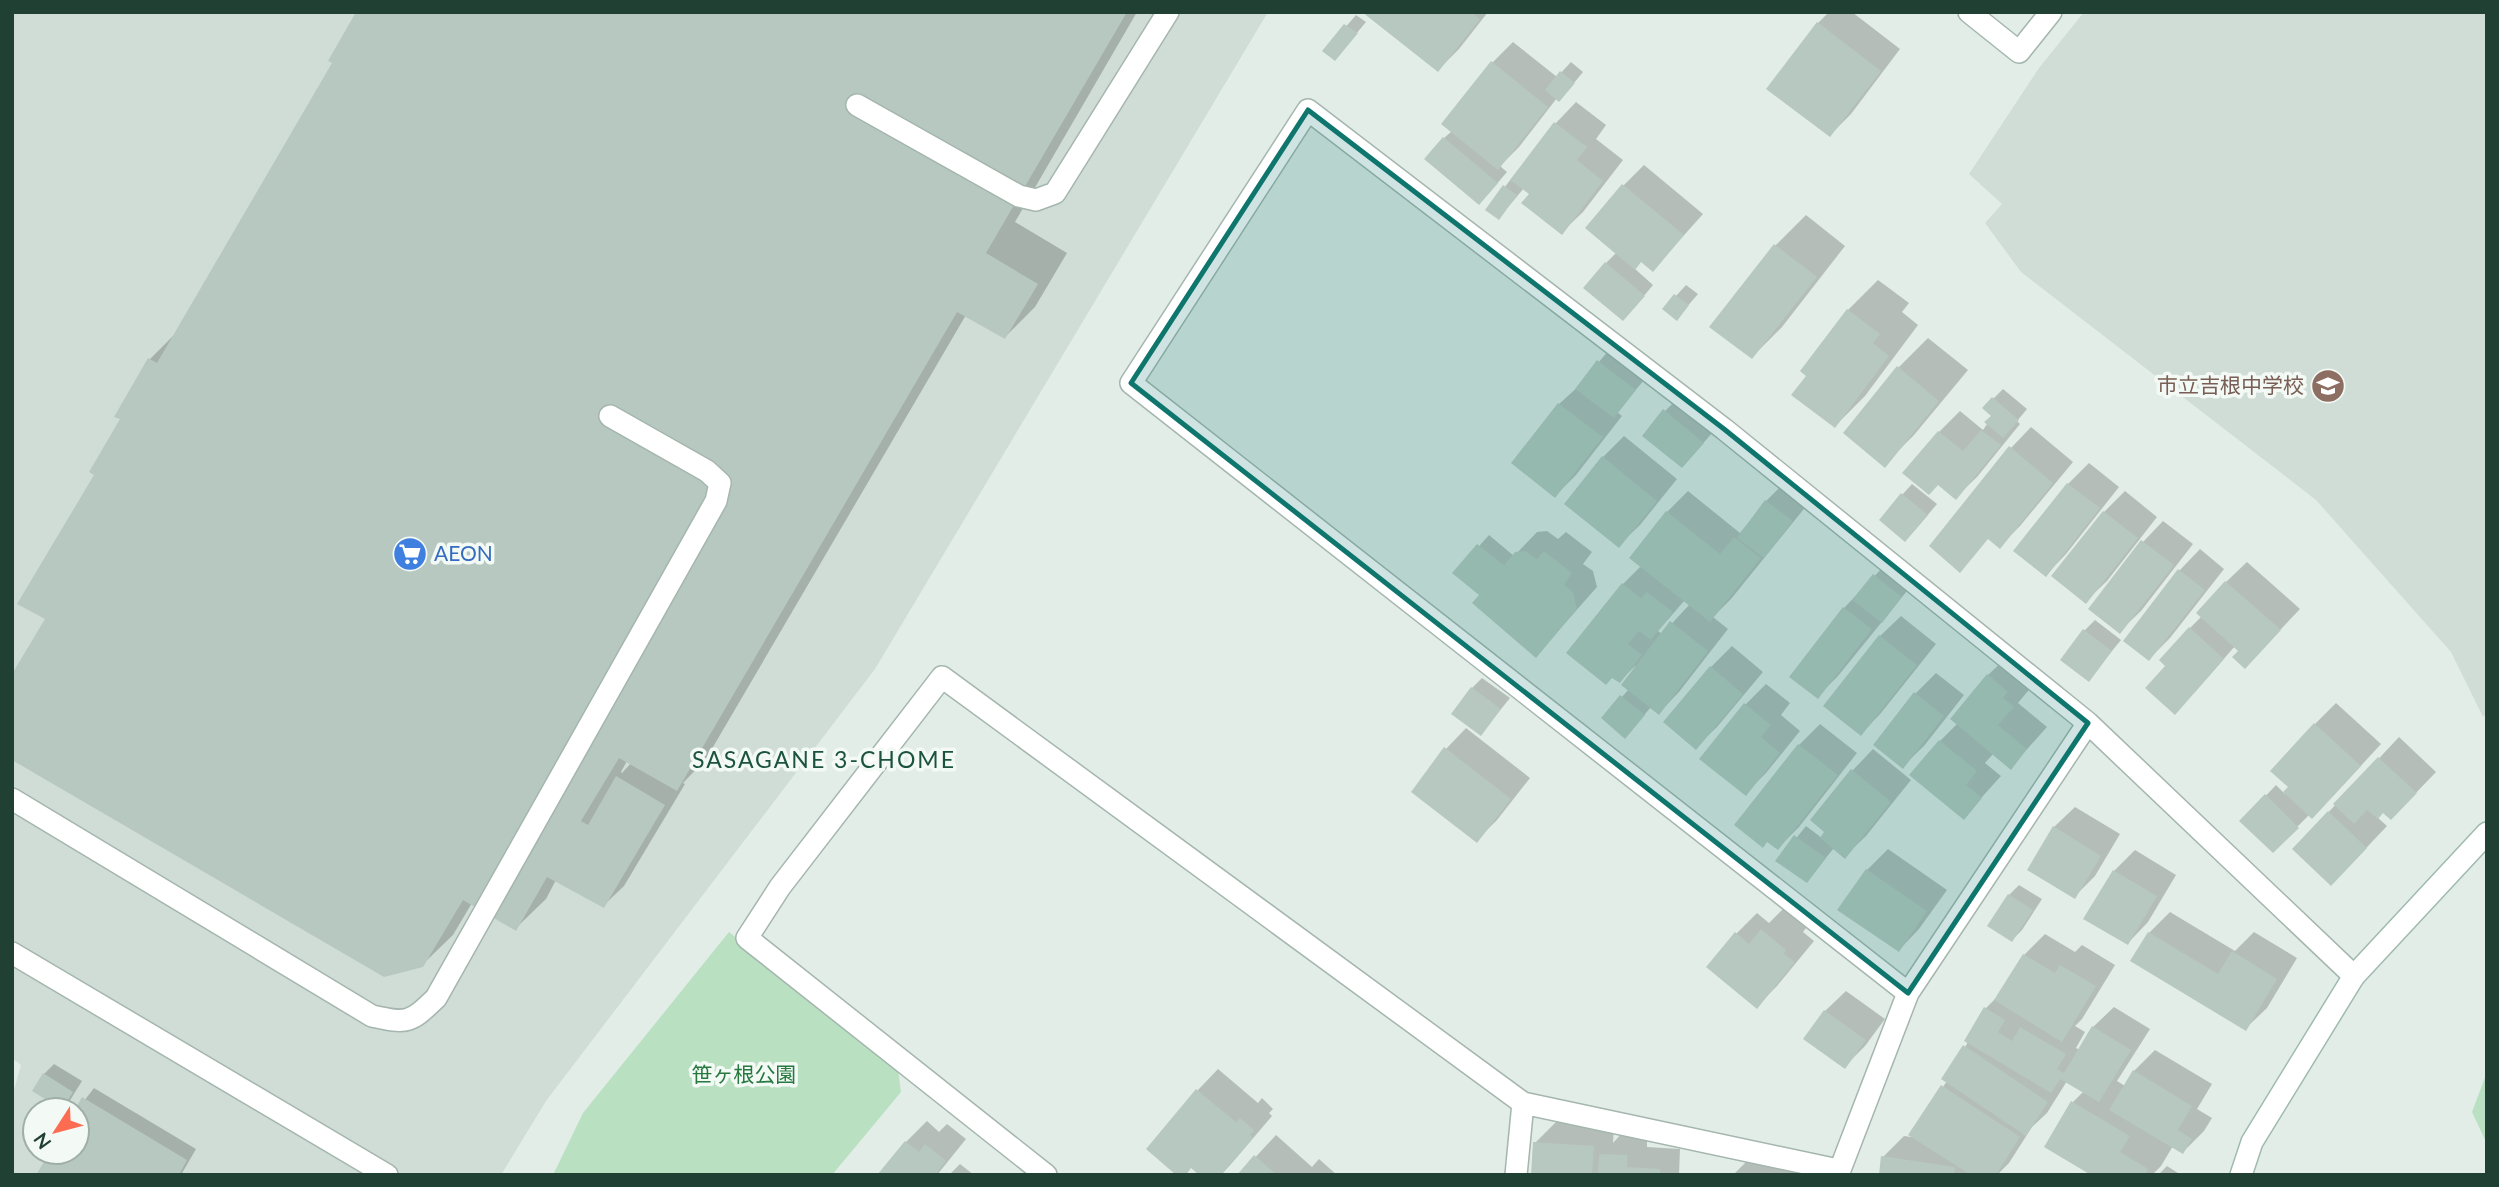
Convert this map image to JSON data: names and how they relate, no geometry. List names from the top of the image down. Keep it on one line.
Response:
{"districts":["SASAGANE 3-CHOME"],"parks":["笹ヶ根公園"],"places":{"school or university":["市立吉根中学校"],"supermarket":["AEON"]},"north":"bottom left"}
